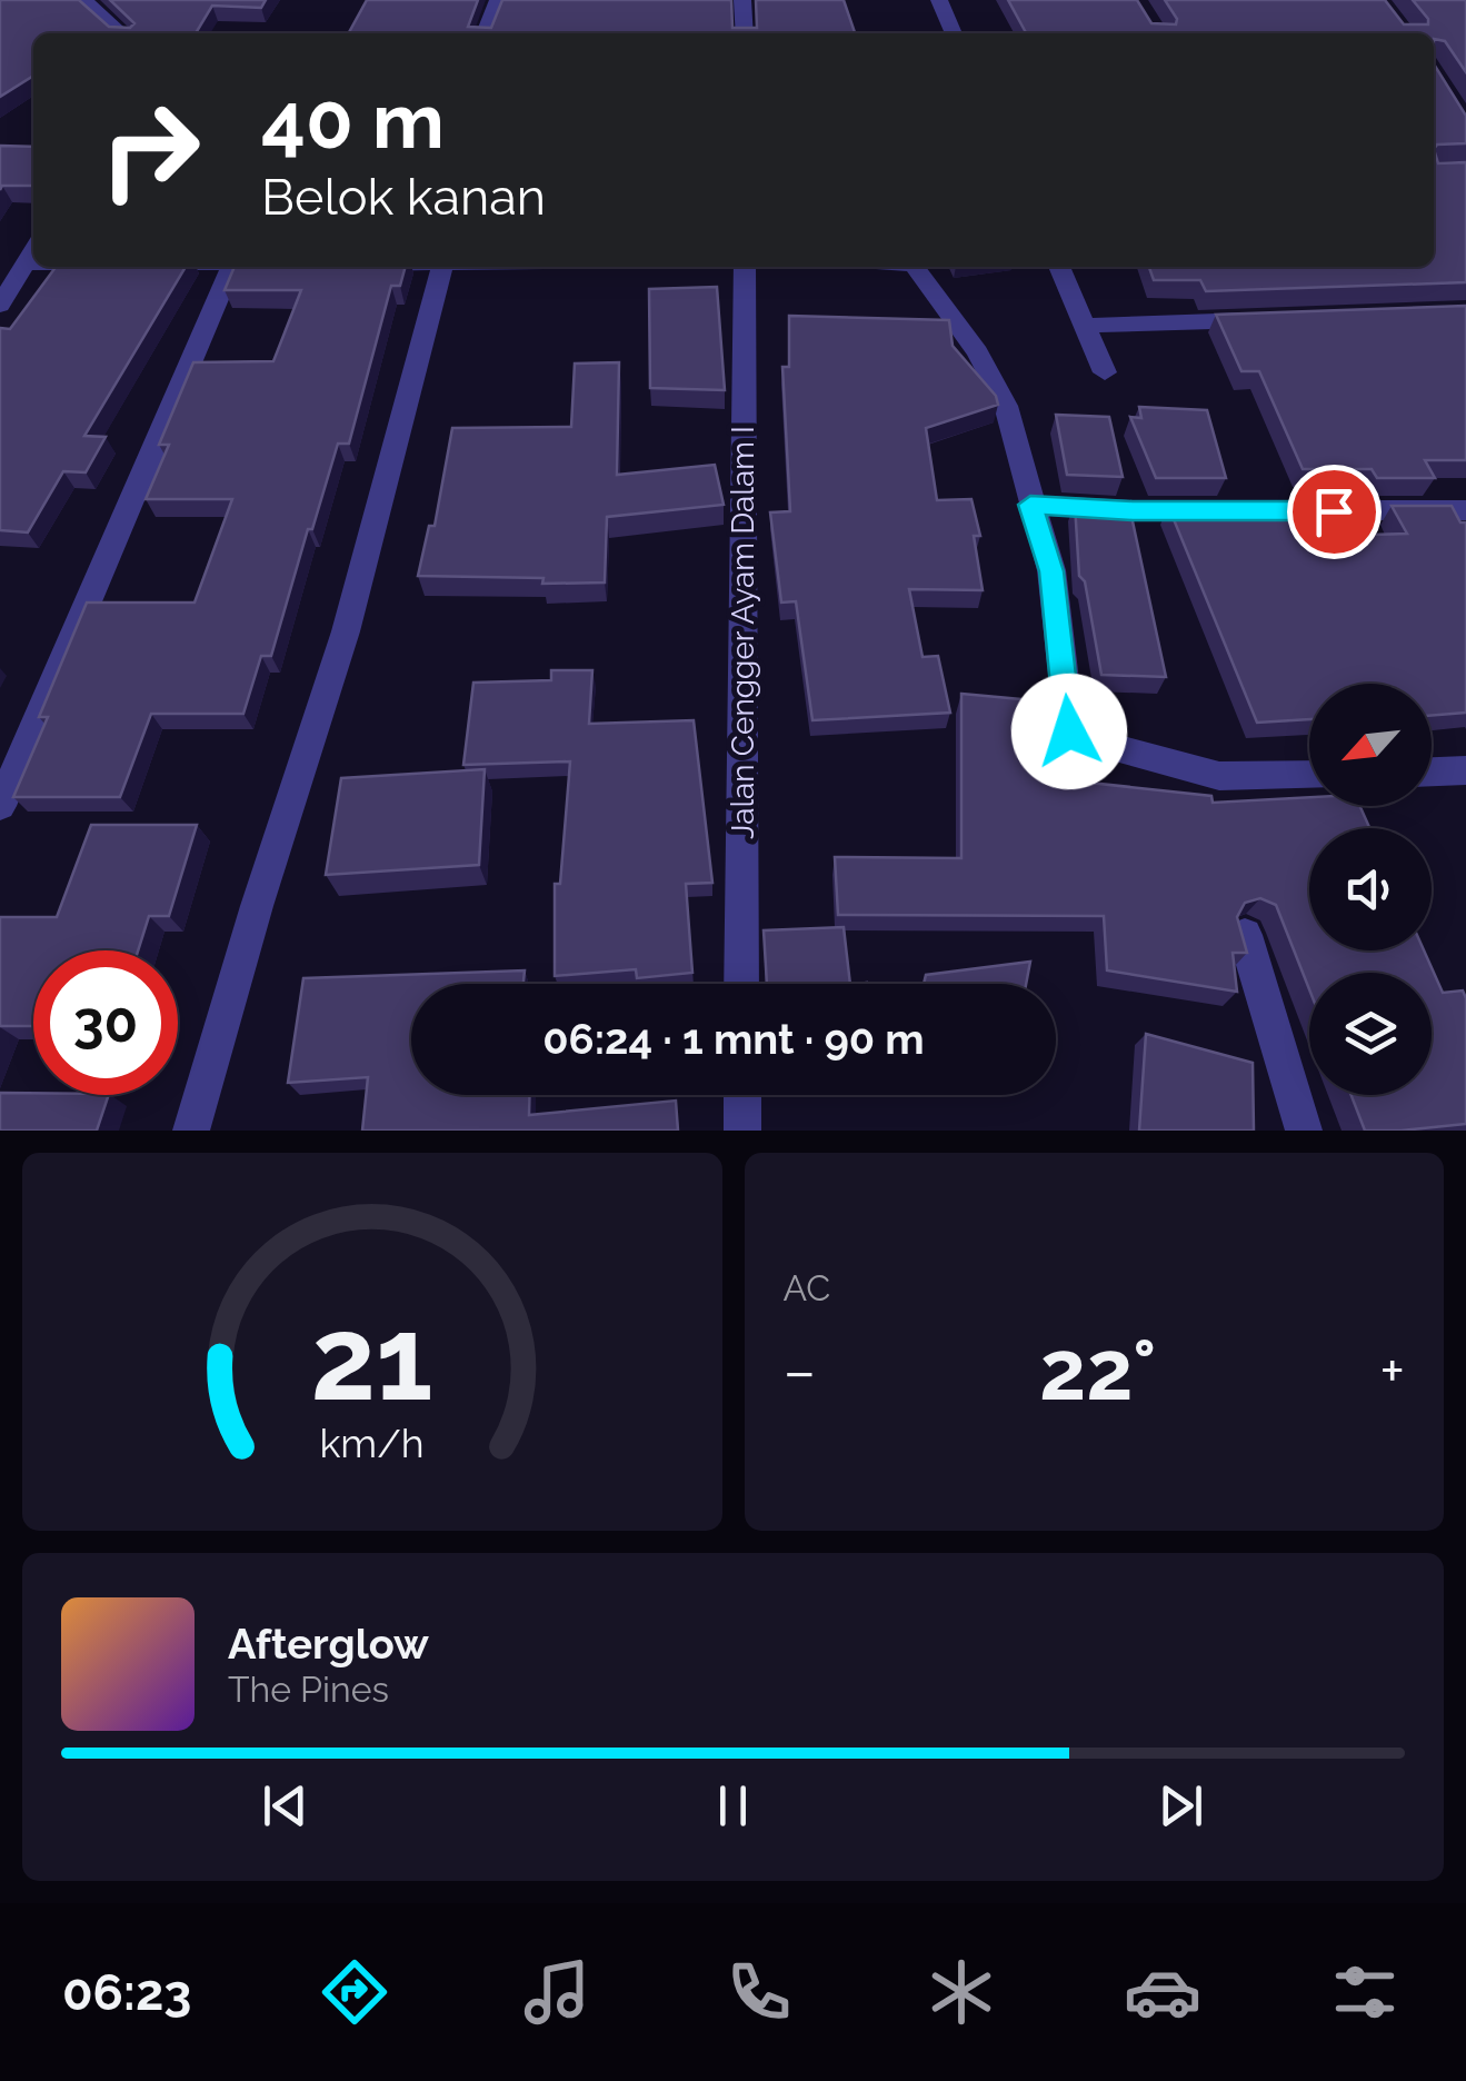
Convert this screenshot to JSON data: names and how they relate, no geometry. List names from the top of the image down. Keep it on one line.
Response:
{"streets":{"street":["Jalan Cengger Ayam Dalam I"]},"north":"bottom left","page":{"turn":["40 m","Belok kanan"],"limit":"30","trip":"06:24 · 1 mnt · 90 m","tile":"AC","heat":["−","22°","+"],"song":["Afterglow","The Pines"],"tabs":"06:23","gauge":["21","km/h"]}}
